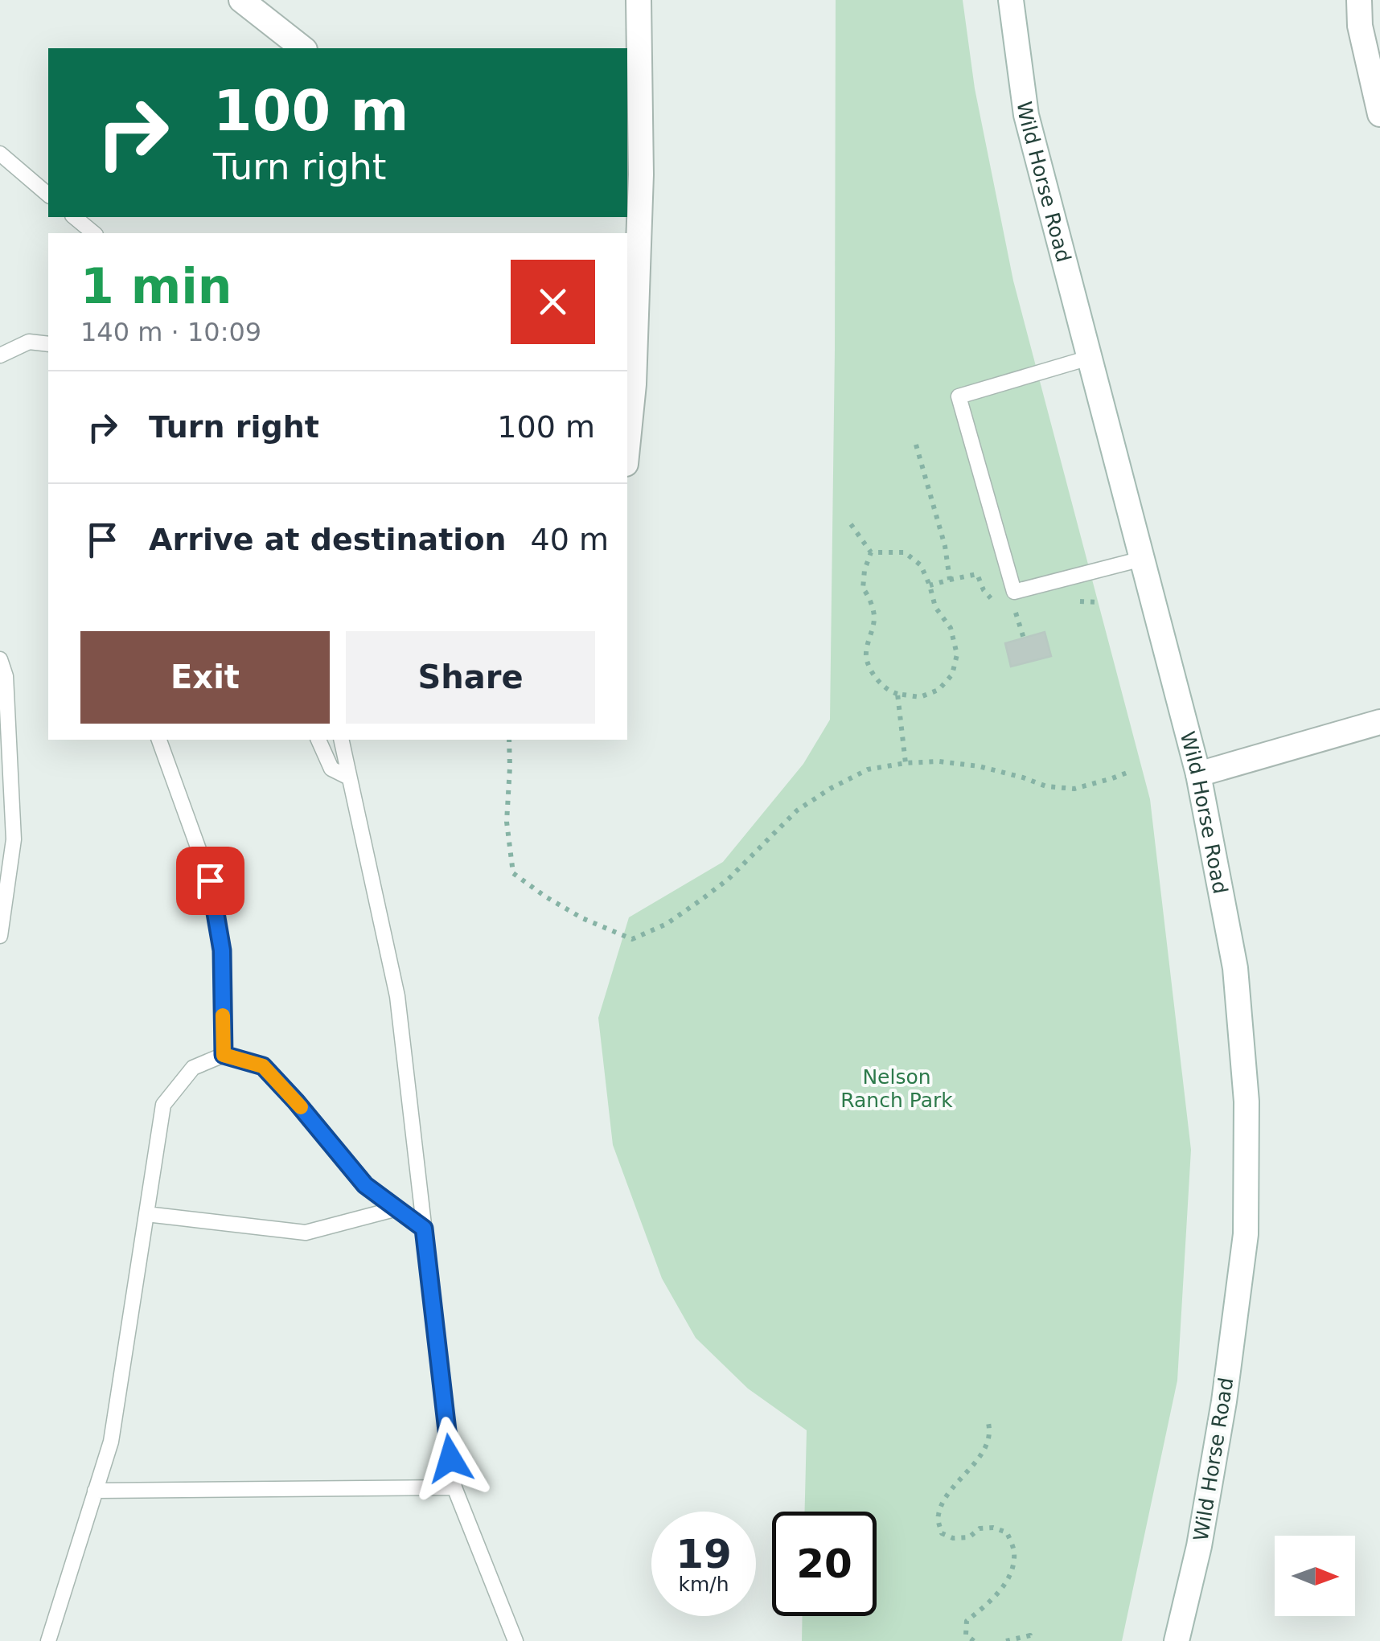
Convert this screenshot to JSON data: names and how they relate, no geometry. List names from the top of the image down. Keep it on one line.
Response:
{"streets":{"street":["Wild Horse Road"]},"parks":["Nelson Ranch Park"],"north":"right","page":{"turn":["100 m","Turn right"],"heading":["1 min","140 m · 10:09"],"list":[{"name":"Turn right","value":"100 m"},{"name":"Arrive at destination","value":"40 m"}],"buttons":["Exit","Share"],"speed":"19 km/h","limit":"20"}}
